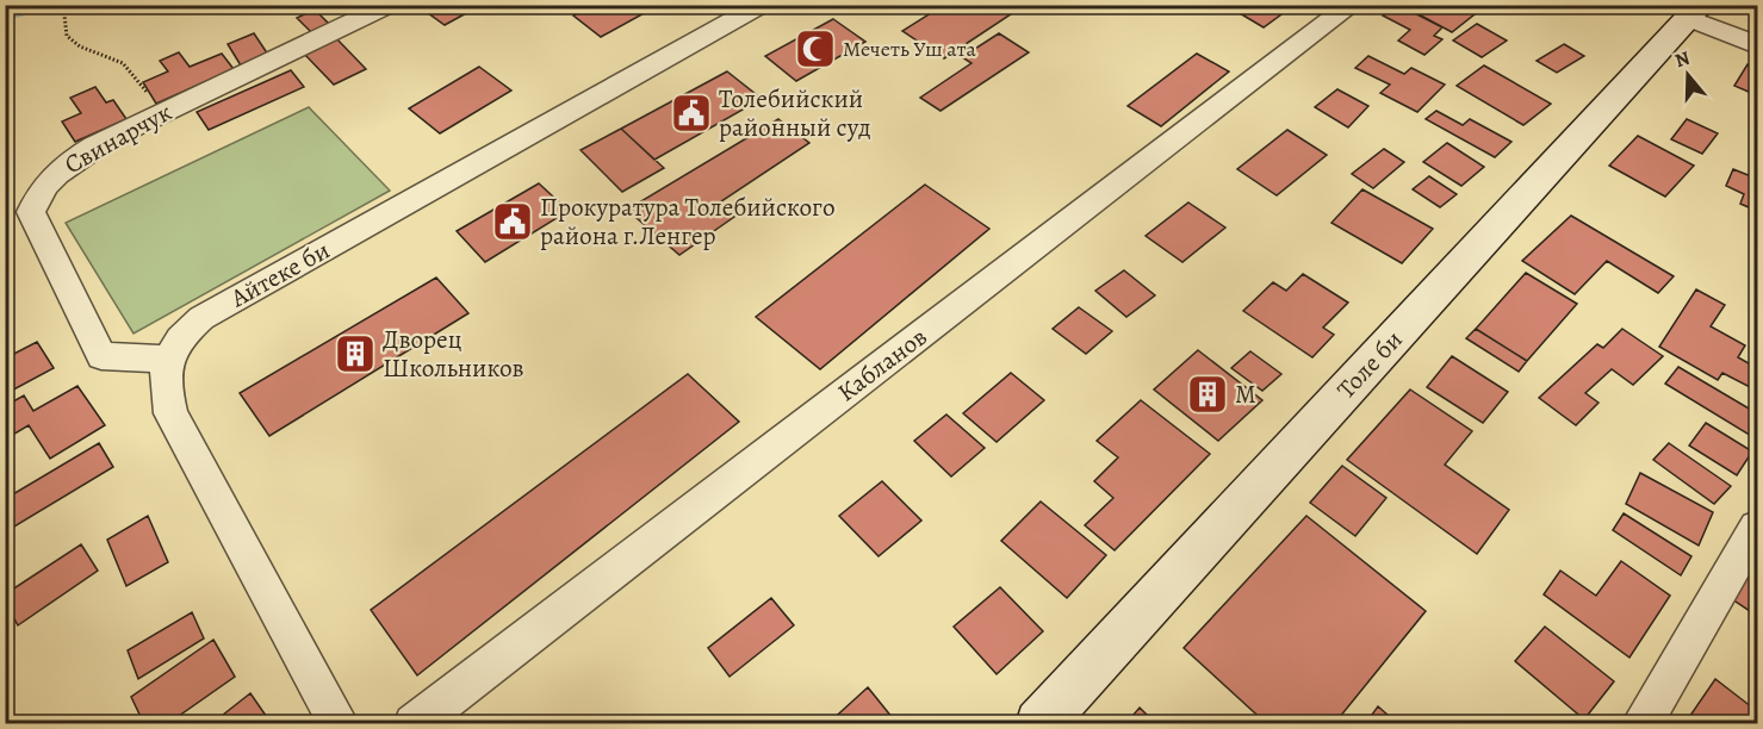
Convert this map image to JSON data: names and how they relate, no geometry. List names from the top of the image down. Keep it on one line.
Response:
{"streets":{"main road":["Толе би"],"street":["Свинарчук","Айтеке би","Кабланов"]},"places":{"mosque":["Мечеть Уш ата"],"public building":["Толебийский районный суд","Прокуратура Толебийского района г.Ленгер"],"building":["Дворец Школьников","M"]},"north":"top"}
